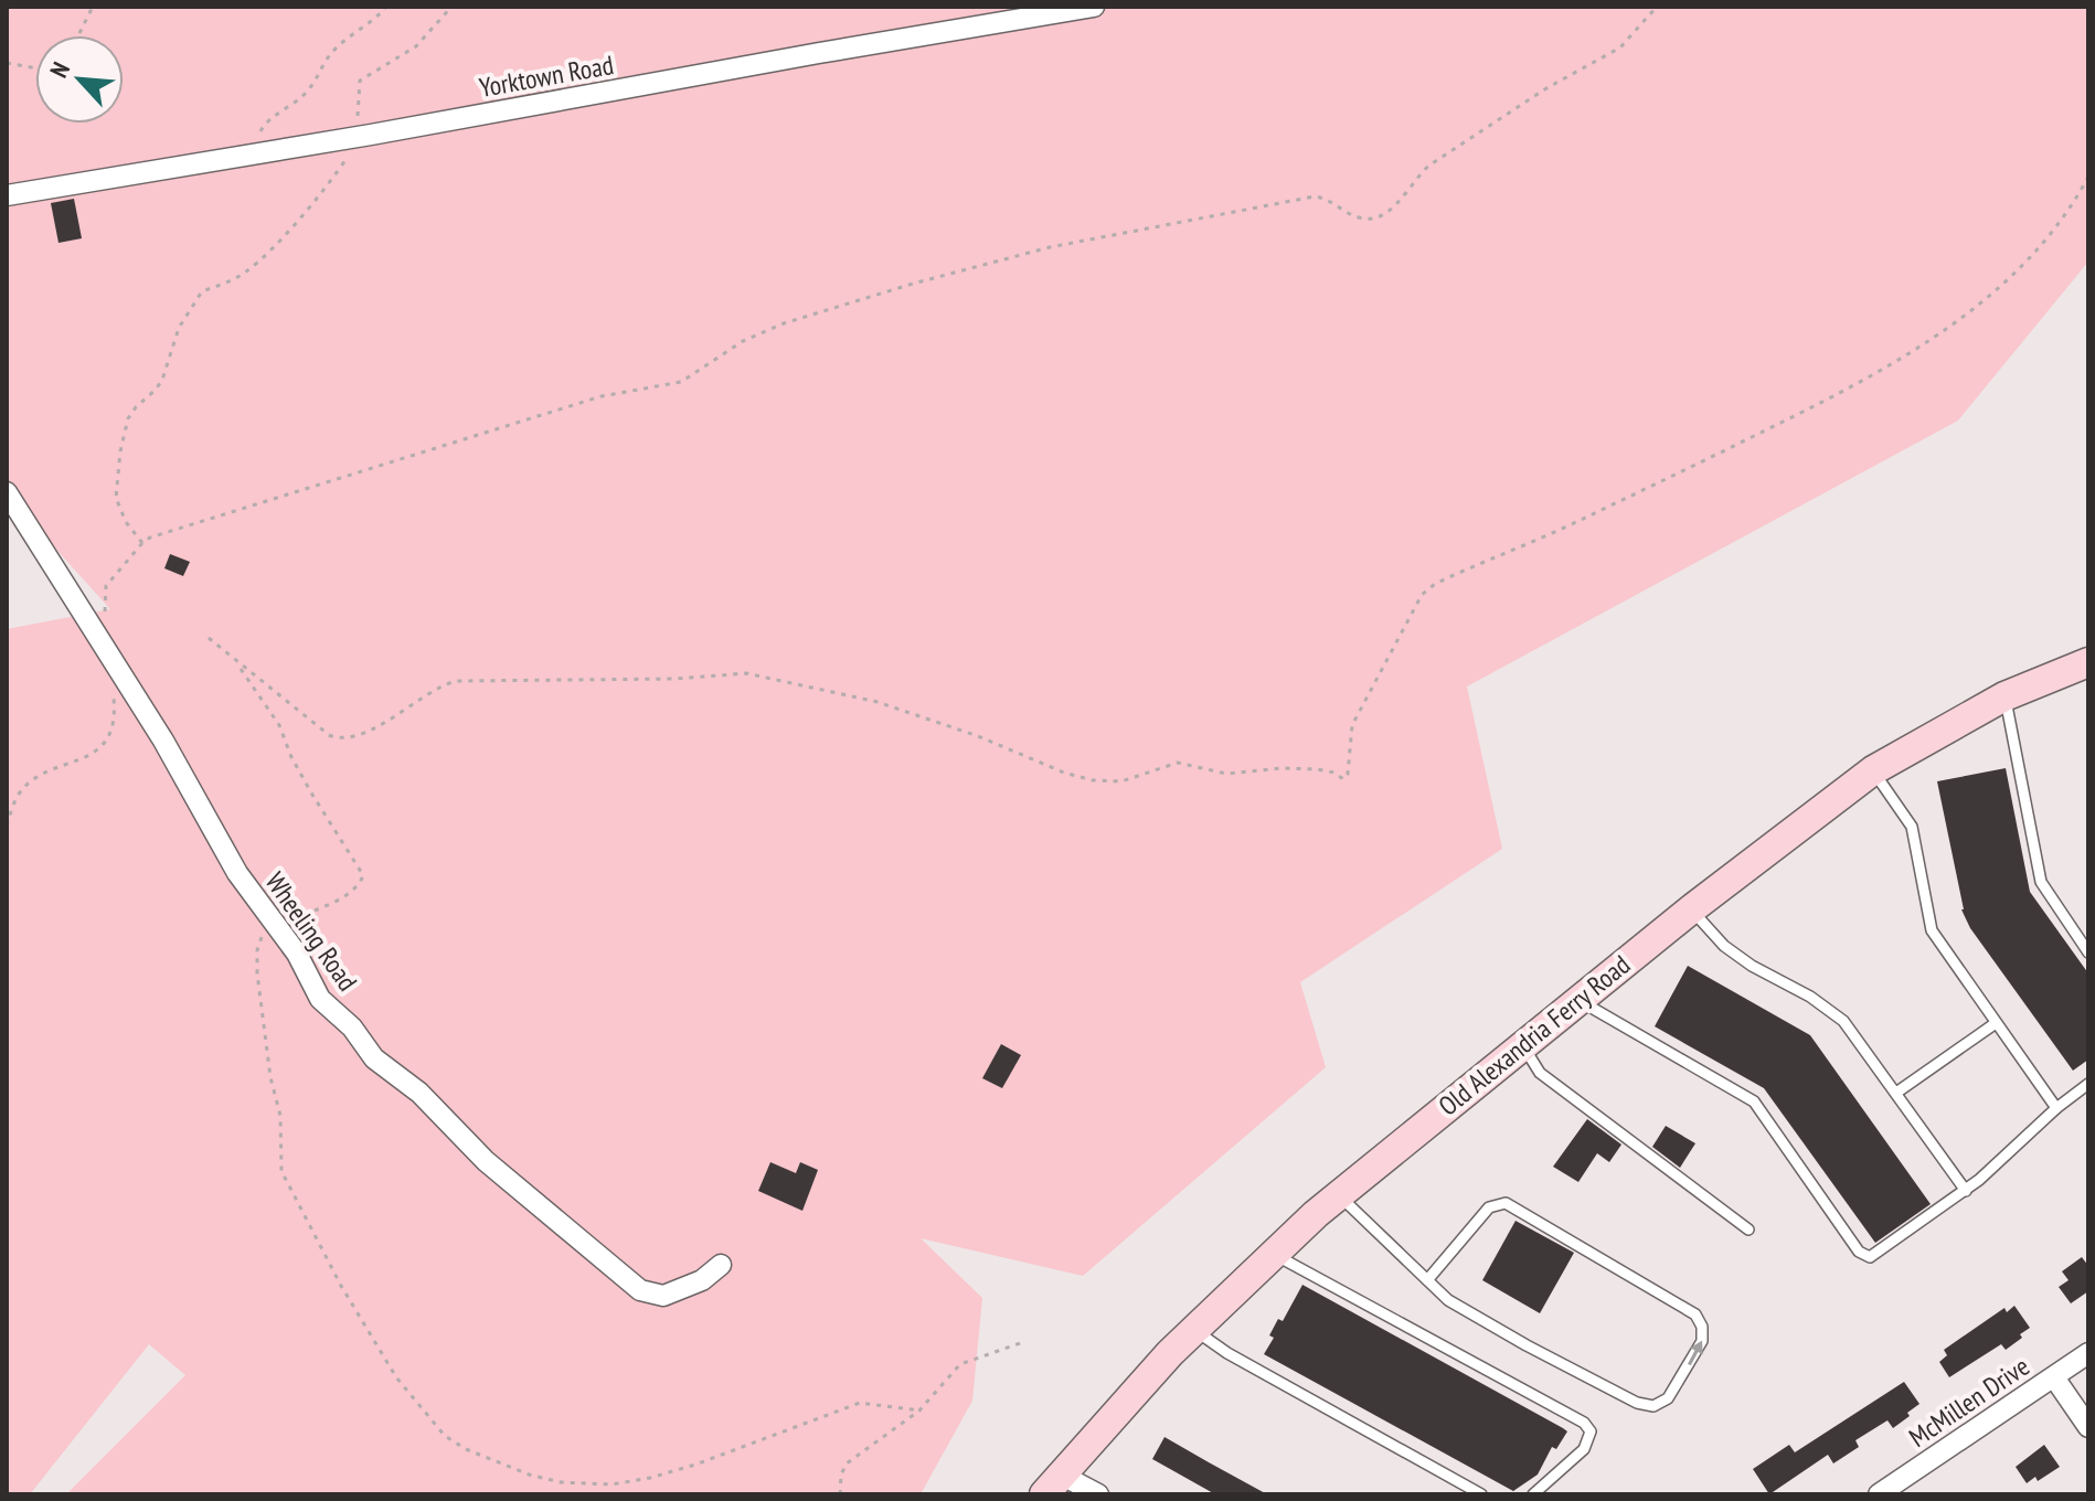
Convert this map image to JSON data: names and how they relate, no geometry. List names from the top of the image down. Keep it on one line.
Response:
{"streets":{"main road":["Old Alexandria Ferry Road"],"street":["Yorktown Road","Wheeling Road","McMillen Drive"]},"north":"top left"}
